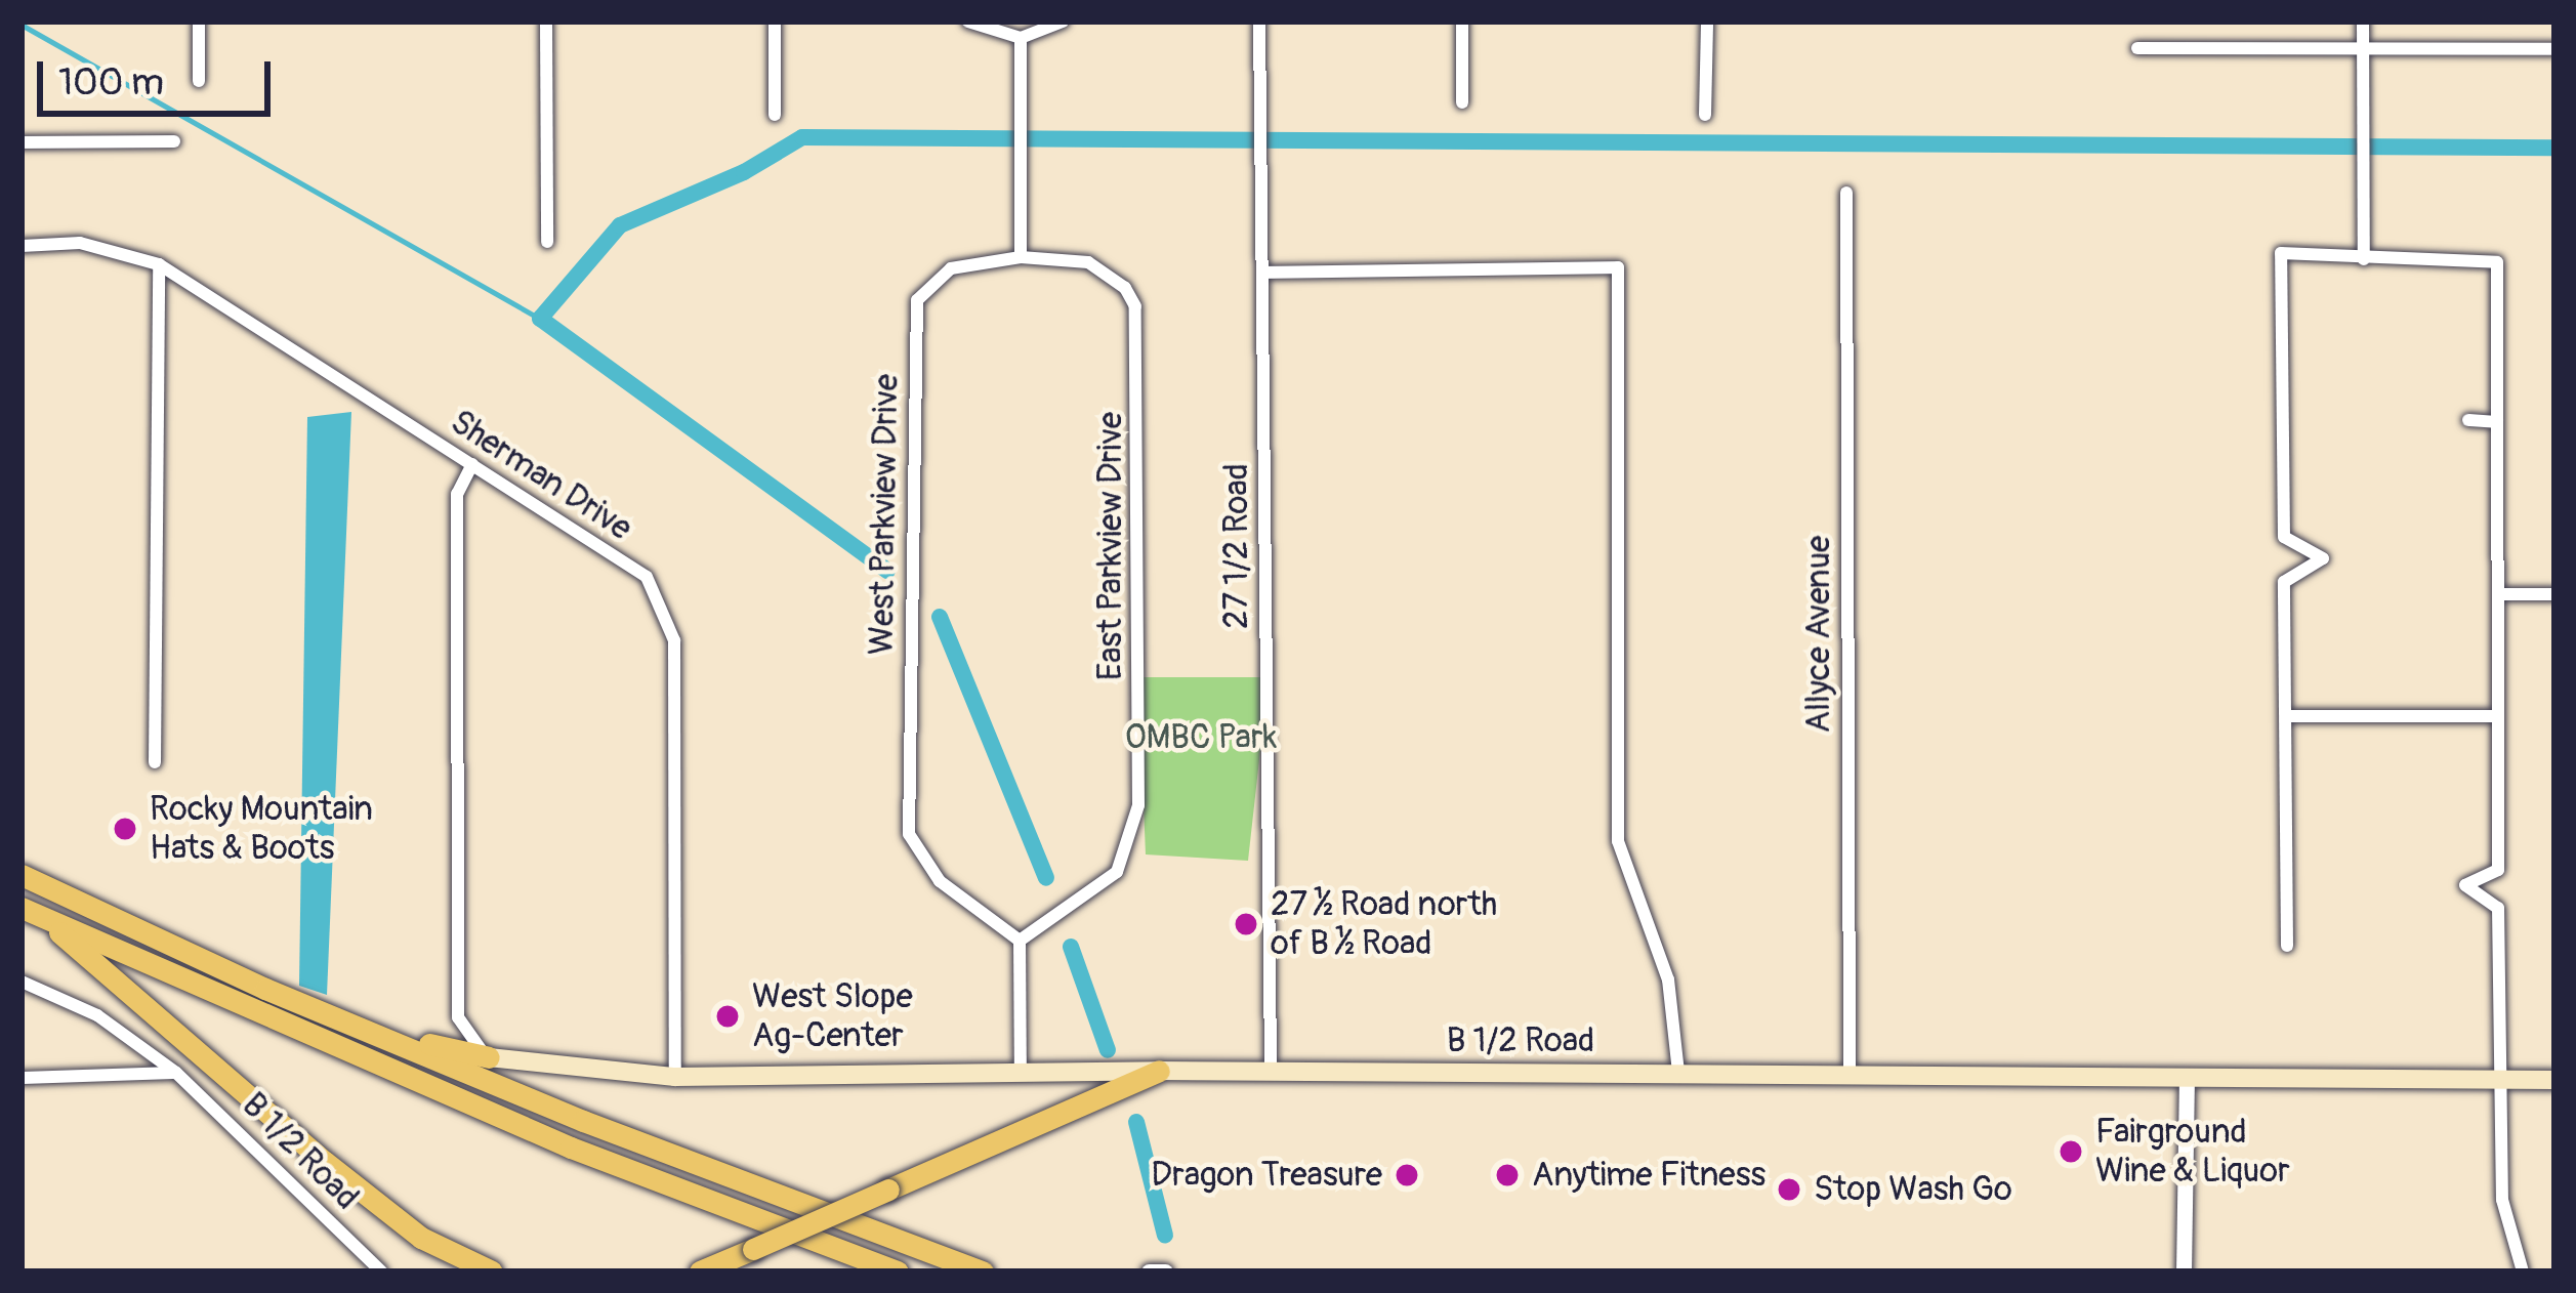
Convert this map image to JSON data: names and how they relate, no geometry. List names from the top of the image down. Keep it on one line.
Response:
{"streets":{"main road":["B 1/2 Road"],"street":["Sherman Drive","West Parkview Drive","East Parkview Drive","27 1/2 Road","Allyce Avenue"]},"crossings":[["Sherman Drive","B 1/2 Road"],["West Parkview Drive","East Parkview Drive"],["27 1/2 Road","B 1/2 Road"],["Allyce Avenue","B 1/2 Road"]],"parks":["OMBC Park"],"places":["Rocky Mountain Hats & Boots","27 ½ Road north of B ½ Road","West Slope Ag-Center","Fairground Wine & Liquor","Dragon Treasure","Anytime Fitness","Stop Wash Go"],"scale_bar":"100 m"}
